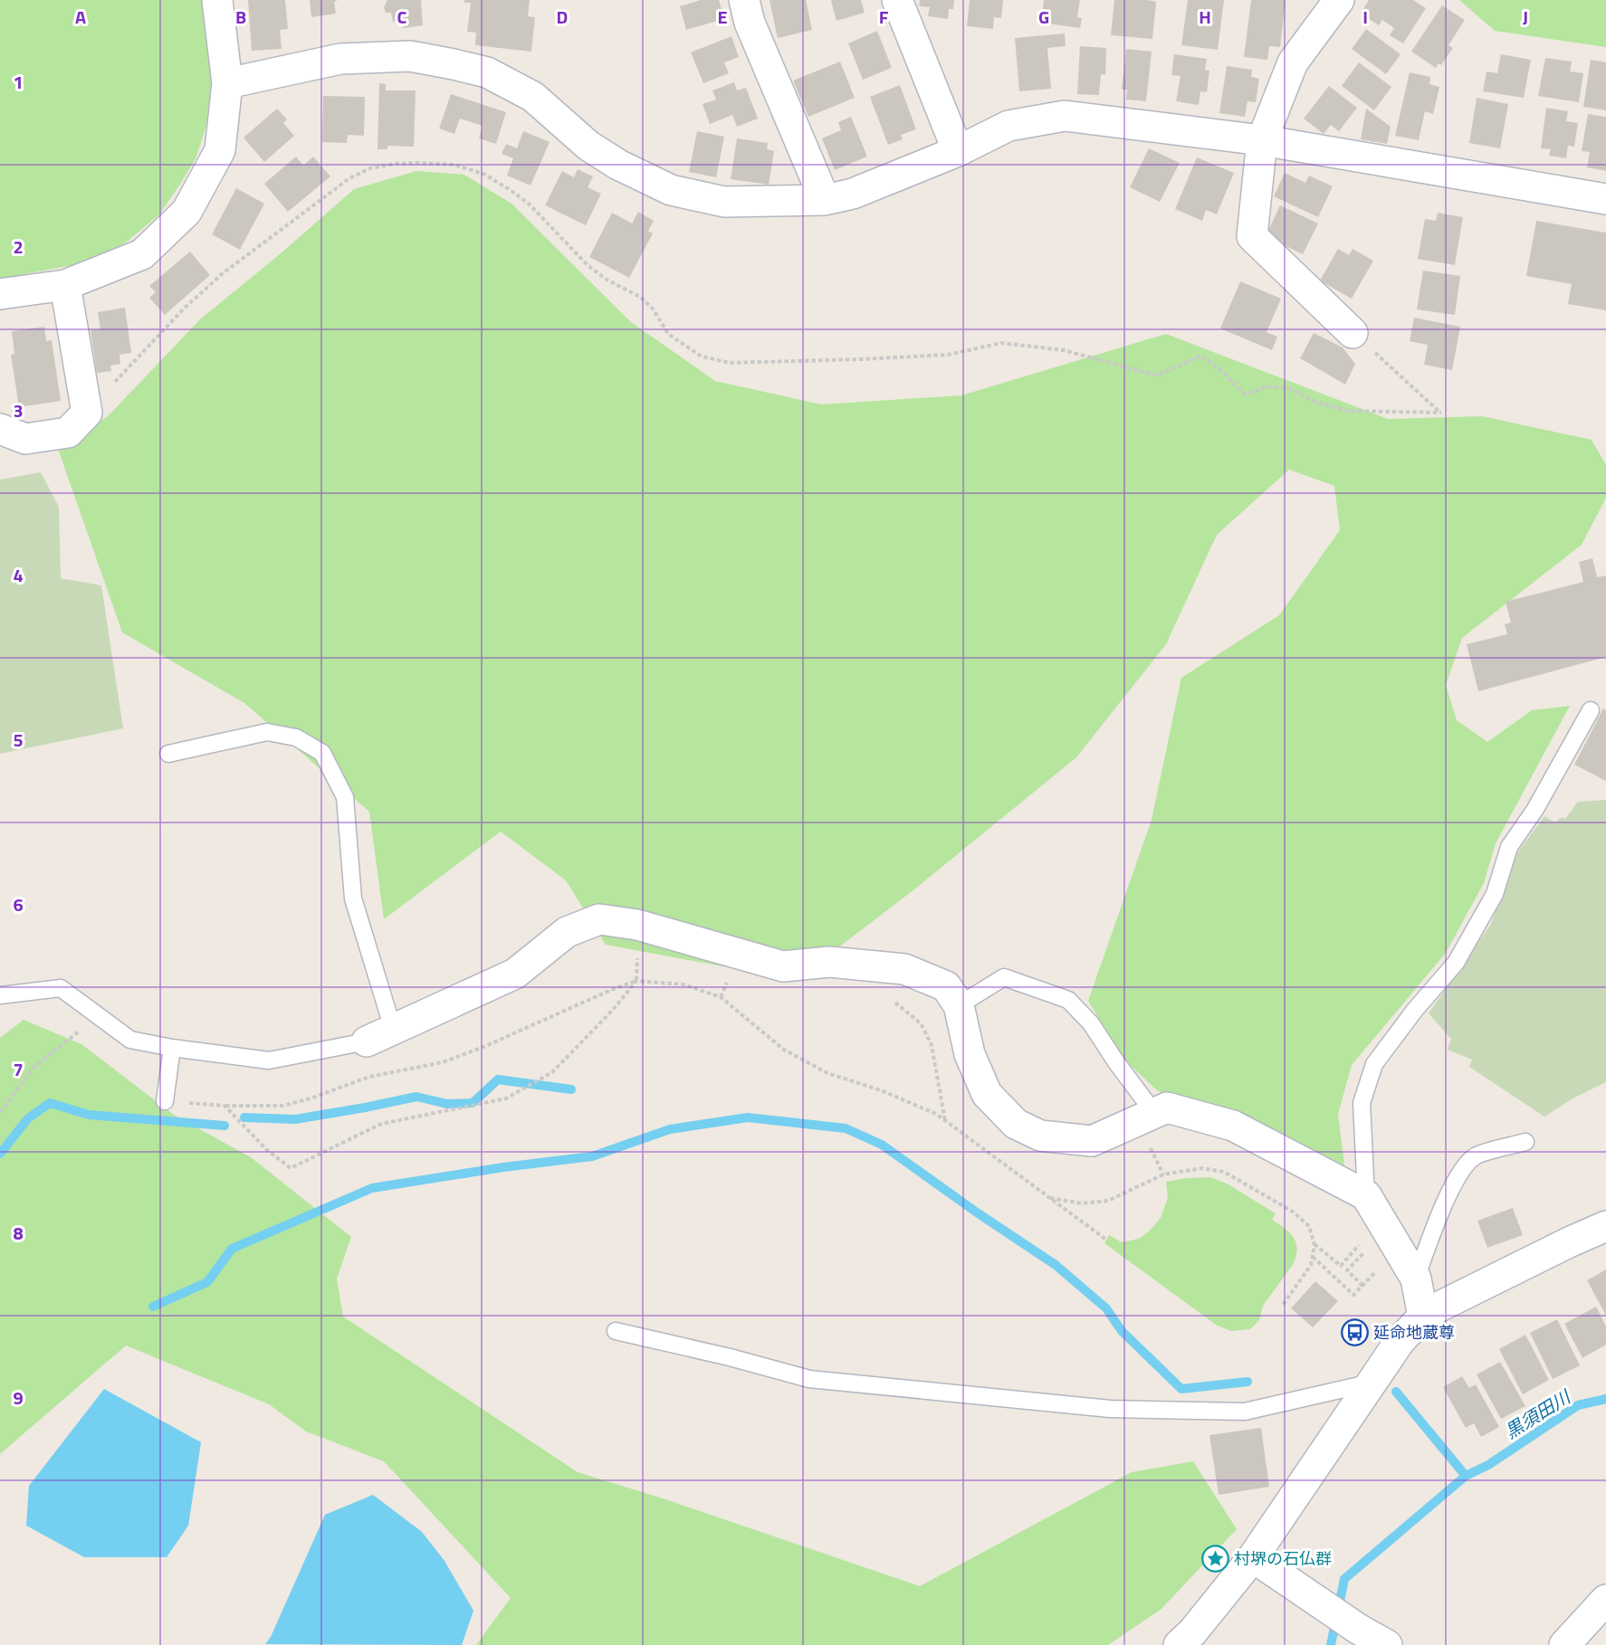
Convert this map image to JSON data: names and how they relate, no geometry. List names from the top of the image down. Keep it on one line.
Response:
{"water":["黒須田川"],"places":{"bus stop":["延命地蔵尊"],"place":["村堺の石仏群"]},"grid":{"columns":["A","B","C","D","E","F","G","H","I","J"],"rows":["1","2","3","4","5","6","7","8","9"]}}
